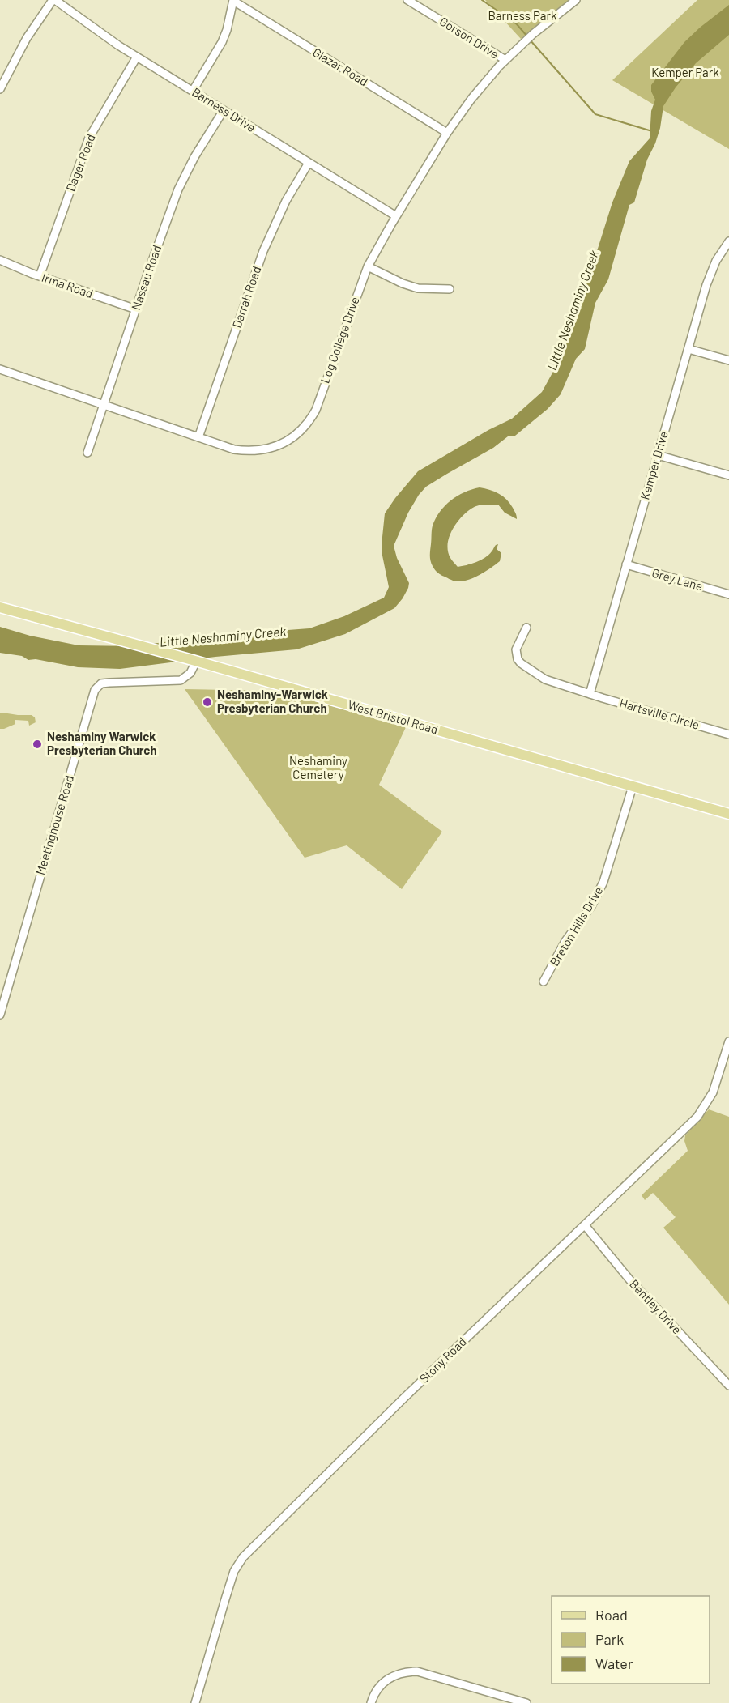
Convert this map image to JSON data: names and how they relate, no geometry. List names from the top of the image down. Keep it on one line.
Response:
{"streets":{"main road":["West Bristol Road"],"street":["Gorson Drive","Glazar Road","Barness Drive","Dager Road","Nassau Road","Irma Road","Darrah Road","Log College Drive","Kemper Drive","Grey Lane","Hartsville Circle","Meetinghouse Road","Breton Hills Drive","Bentley Drive","Stony Road"]},"crossings":[["Gorson Drive","Log College Drive"],["Glazar Road","Log College Drive"],["Barness Drive","Dager Road"],["Barness Drive","Nassau Road"],["Barness Drive","Darrah Road"],["Barness Drive","Log College Drive"],["Dager Road","Irma Road"],["Nassau Road","Irma Road"],["Nassau Road","Log College Drive"],["Darrah Road","Log College Drive"],["Kemper Drive","Grey Lane"],["Kemper Drive","Hartsville Circle"],["West Bristol Road","Meetinghouse Road"],["West Bristol Road","Breton Hills Drive"],["Bentley Drive","Stony Road"]],"water":["Little Neshaminy Creek"],"parks":["Barness Park","Kemper Park","Neshaminy Cemetery"],"places":["Neshaminy-Warwick Presbyterian Church","Neshaminy Warwick Presbyterian Church"],"legend":["Road","Park","Water"]}
